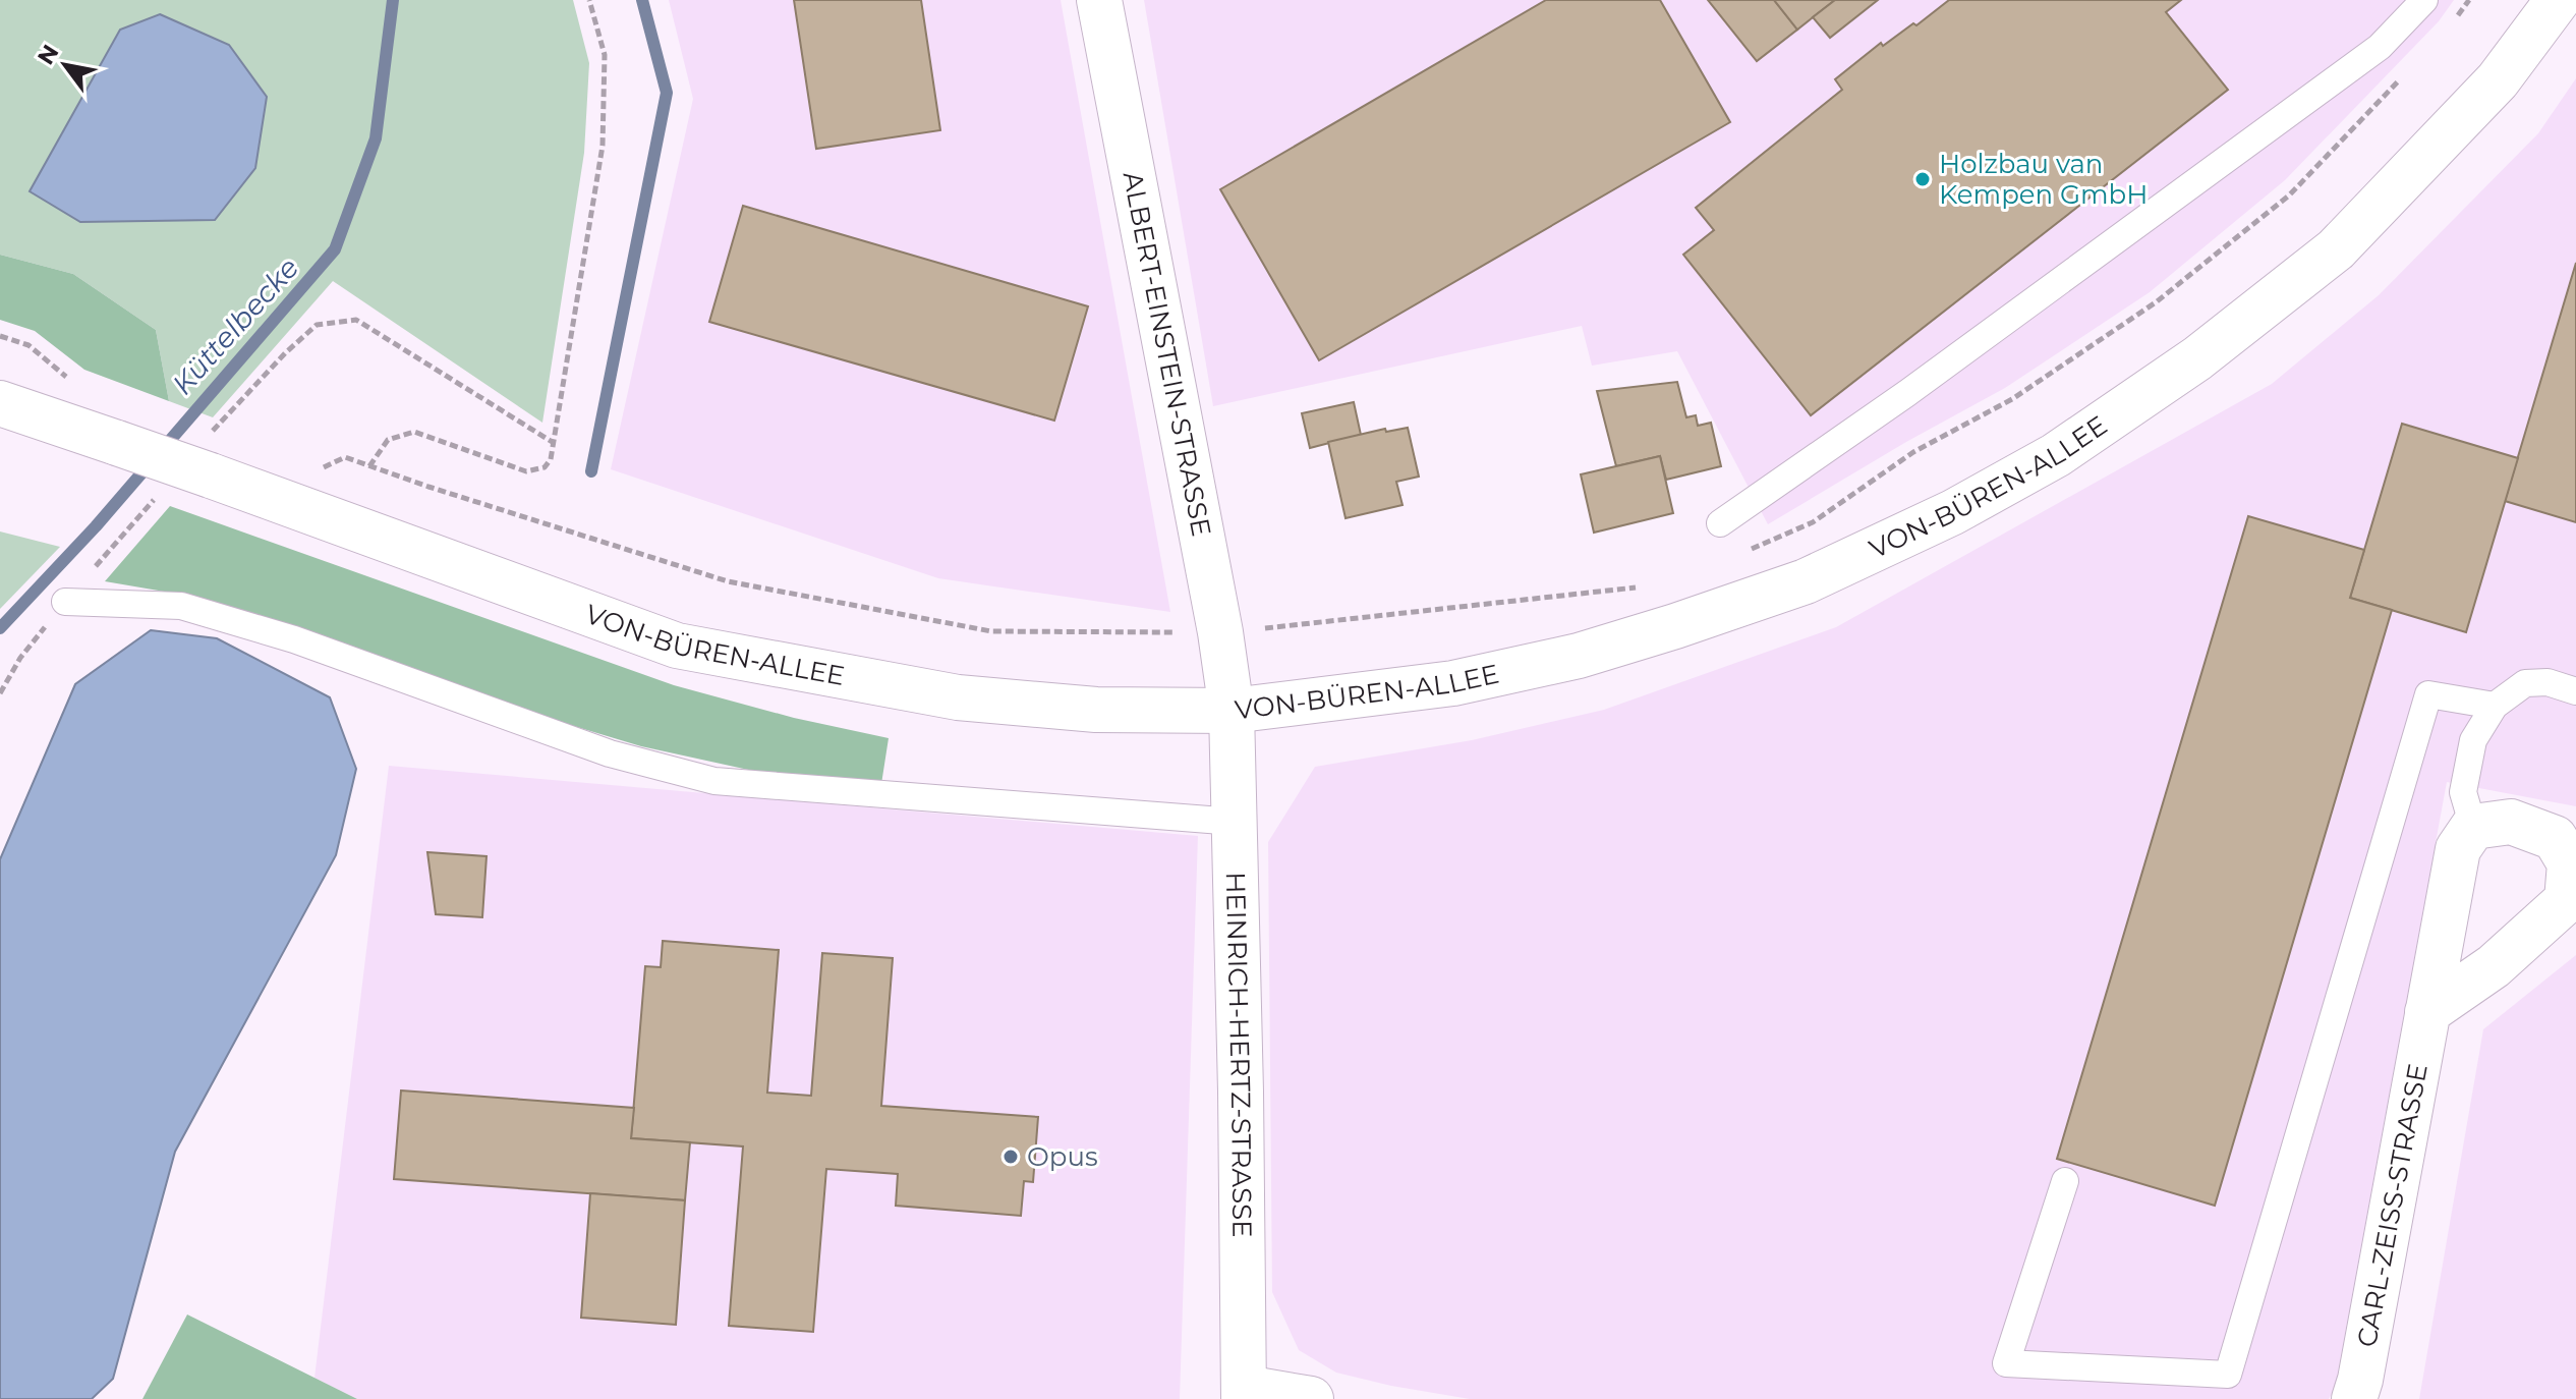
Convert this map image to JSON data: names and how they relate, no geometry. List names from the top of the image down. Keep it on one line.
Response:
{"streets":{"street":["ALBERT-EINSTEIN-STRASSE","VON-BÜREN-ALLEE","HEINRICH-HERTZ-STRASSE","CARL-ZEISS-STRASSE"]},"crossings":[["ALBERT-EINSTEIN-STRASSE","VON-BÜREN-ALLEE"],["ALBERT-EINSTEIN-STRASSE","HEINRICH-HERTZ-STRASSE"],["VON-BÜREN-ALLEE","HEINRICH-HERTZ-STRASSE"]],"water":["Küttelbecke"],"places":["Holzbau van Kempen GmbH","Opus"],"north":"top left"}
